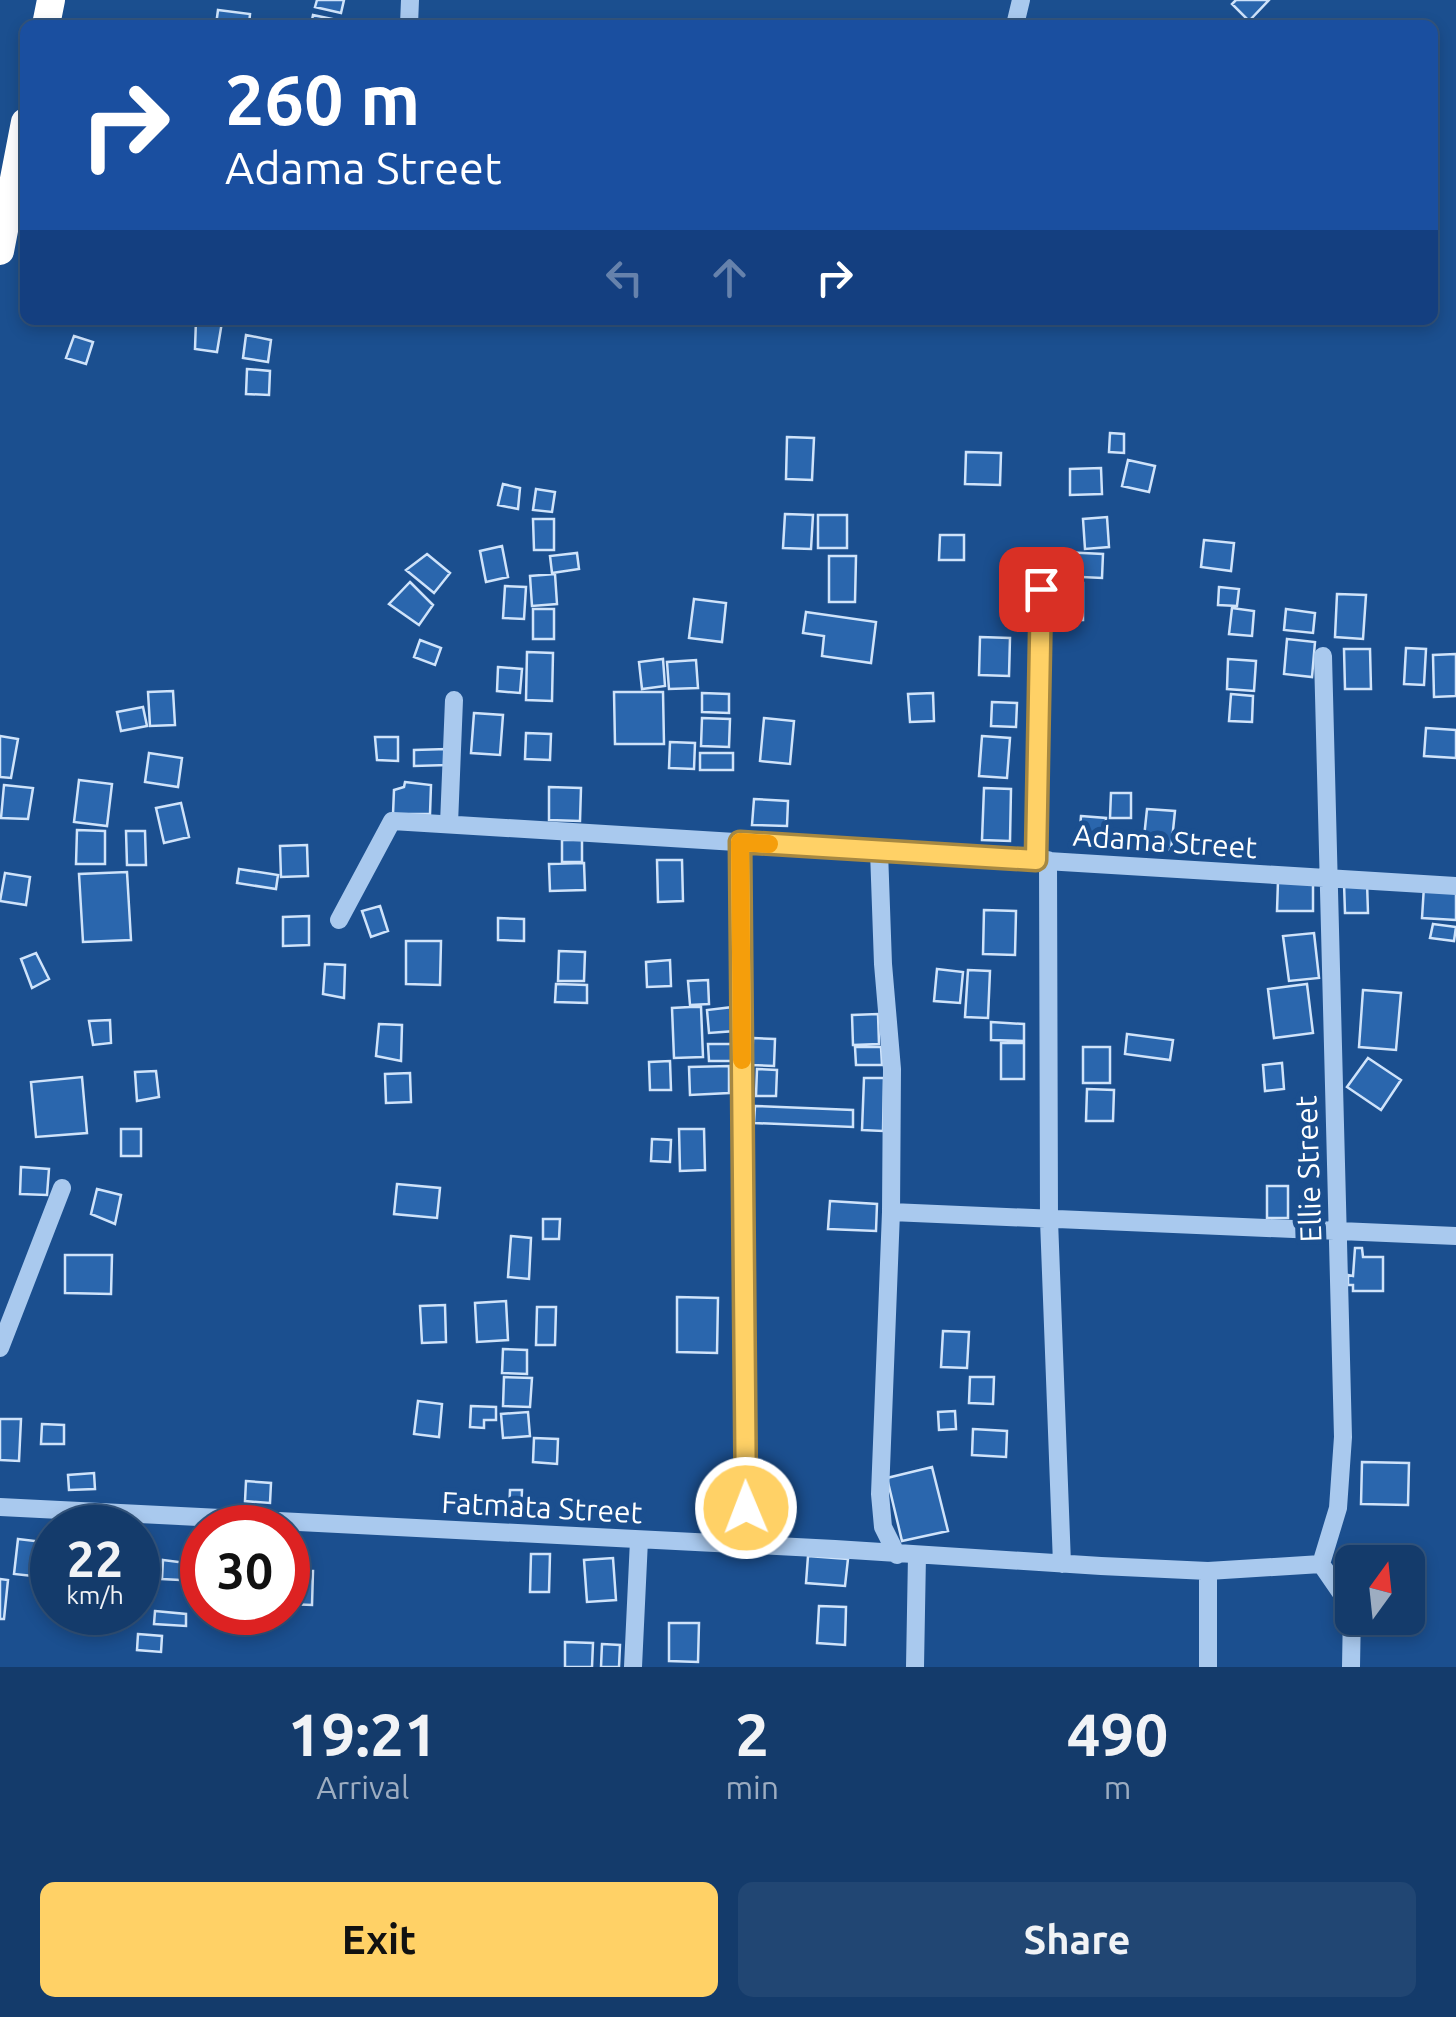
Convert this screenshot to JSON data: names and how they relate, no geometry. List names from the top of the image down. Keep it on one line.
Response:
{"streets":{"street":["Adama Street","Ellie Street","Fatmata Street"]},"crossings":[["Adama Street","Ellie Street"],["Ellie Street","Fatmata Street"]],"north":"top","page":{"turn":["260 m","Adama Street"],"speed":"22 km/h","limit":"30","eta":["19:21","Arrival","2","min","490","m"],"buttons":["Exit","Share"]}}
